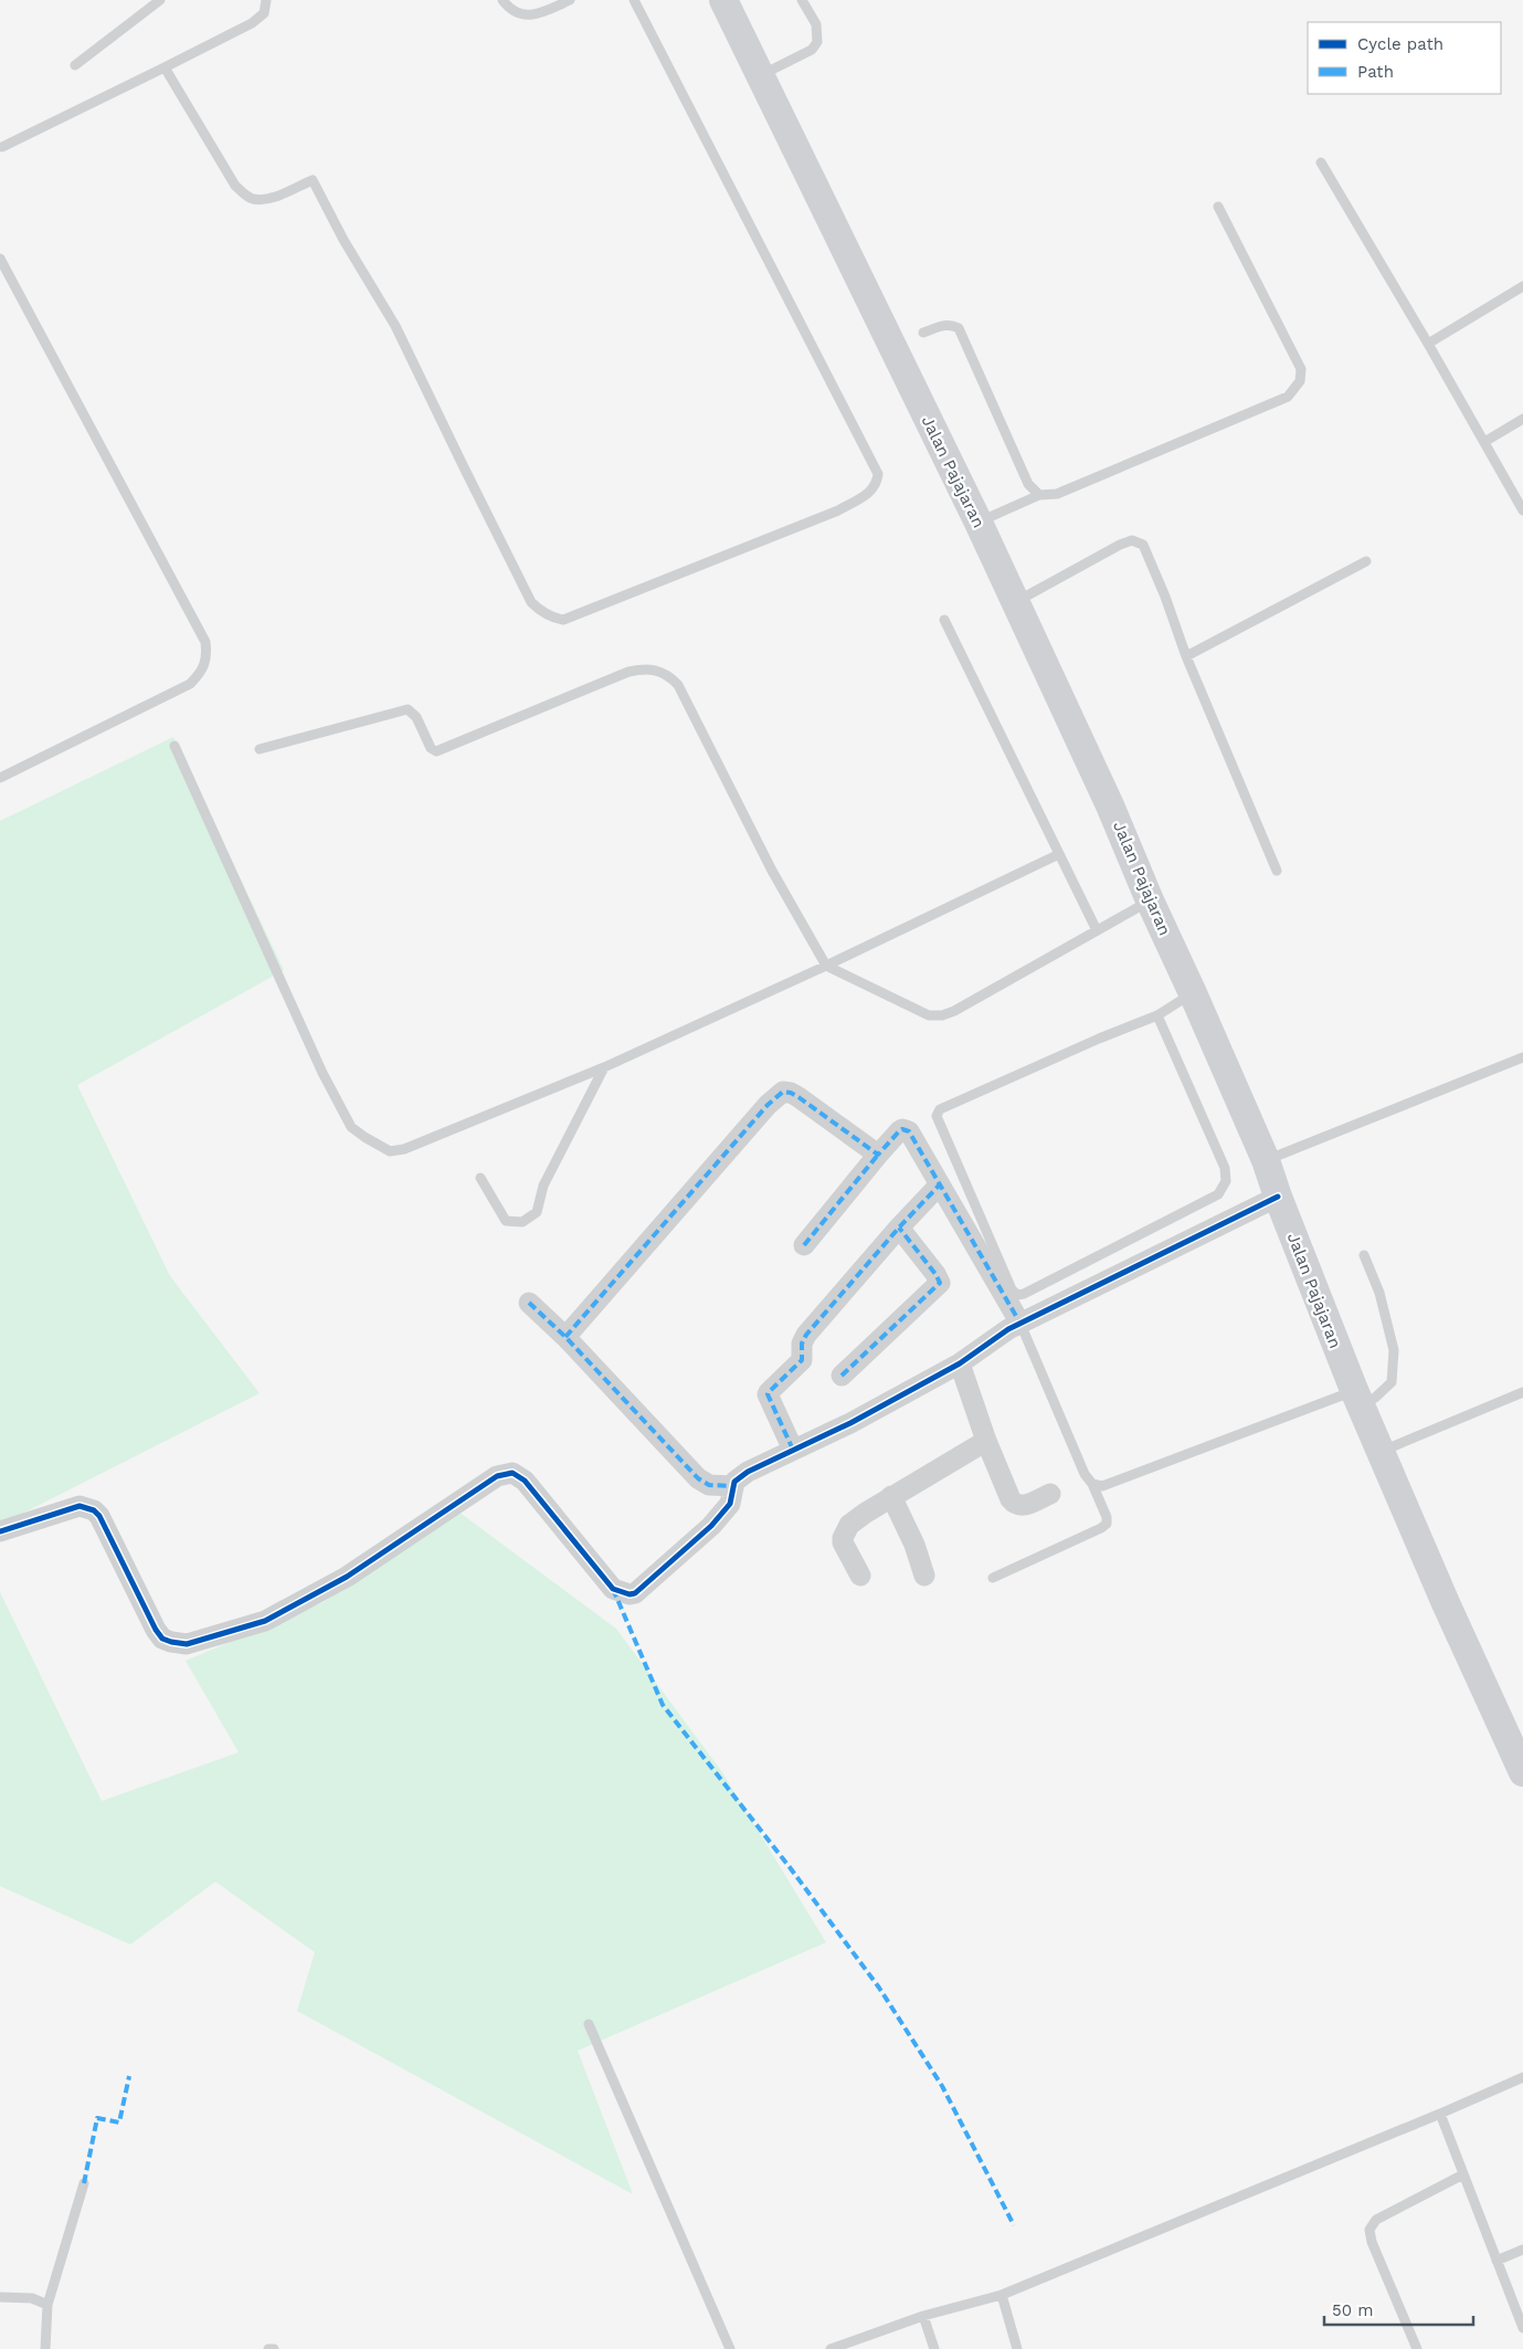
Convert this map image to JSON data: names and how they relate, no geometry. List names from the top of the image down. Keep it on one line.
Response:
{"streets":{"main road":["Jalan Pajajaran"]},"legend":["Cycle path","Path"],"scale_bar":"50 m"}
